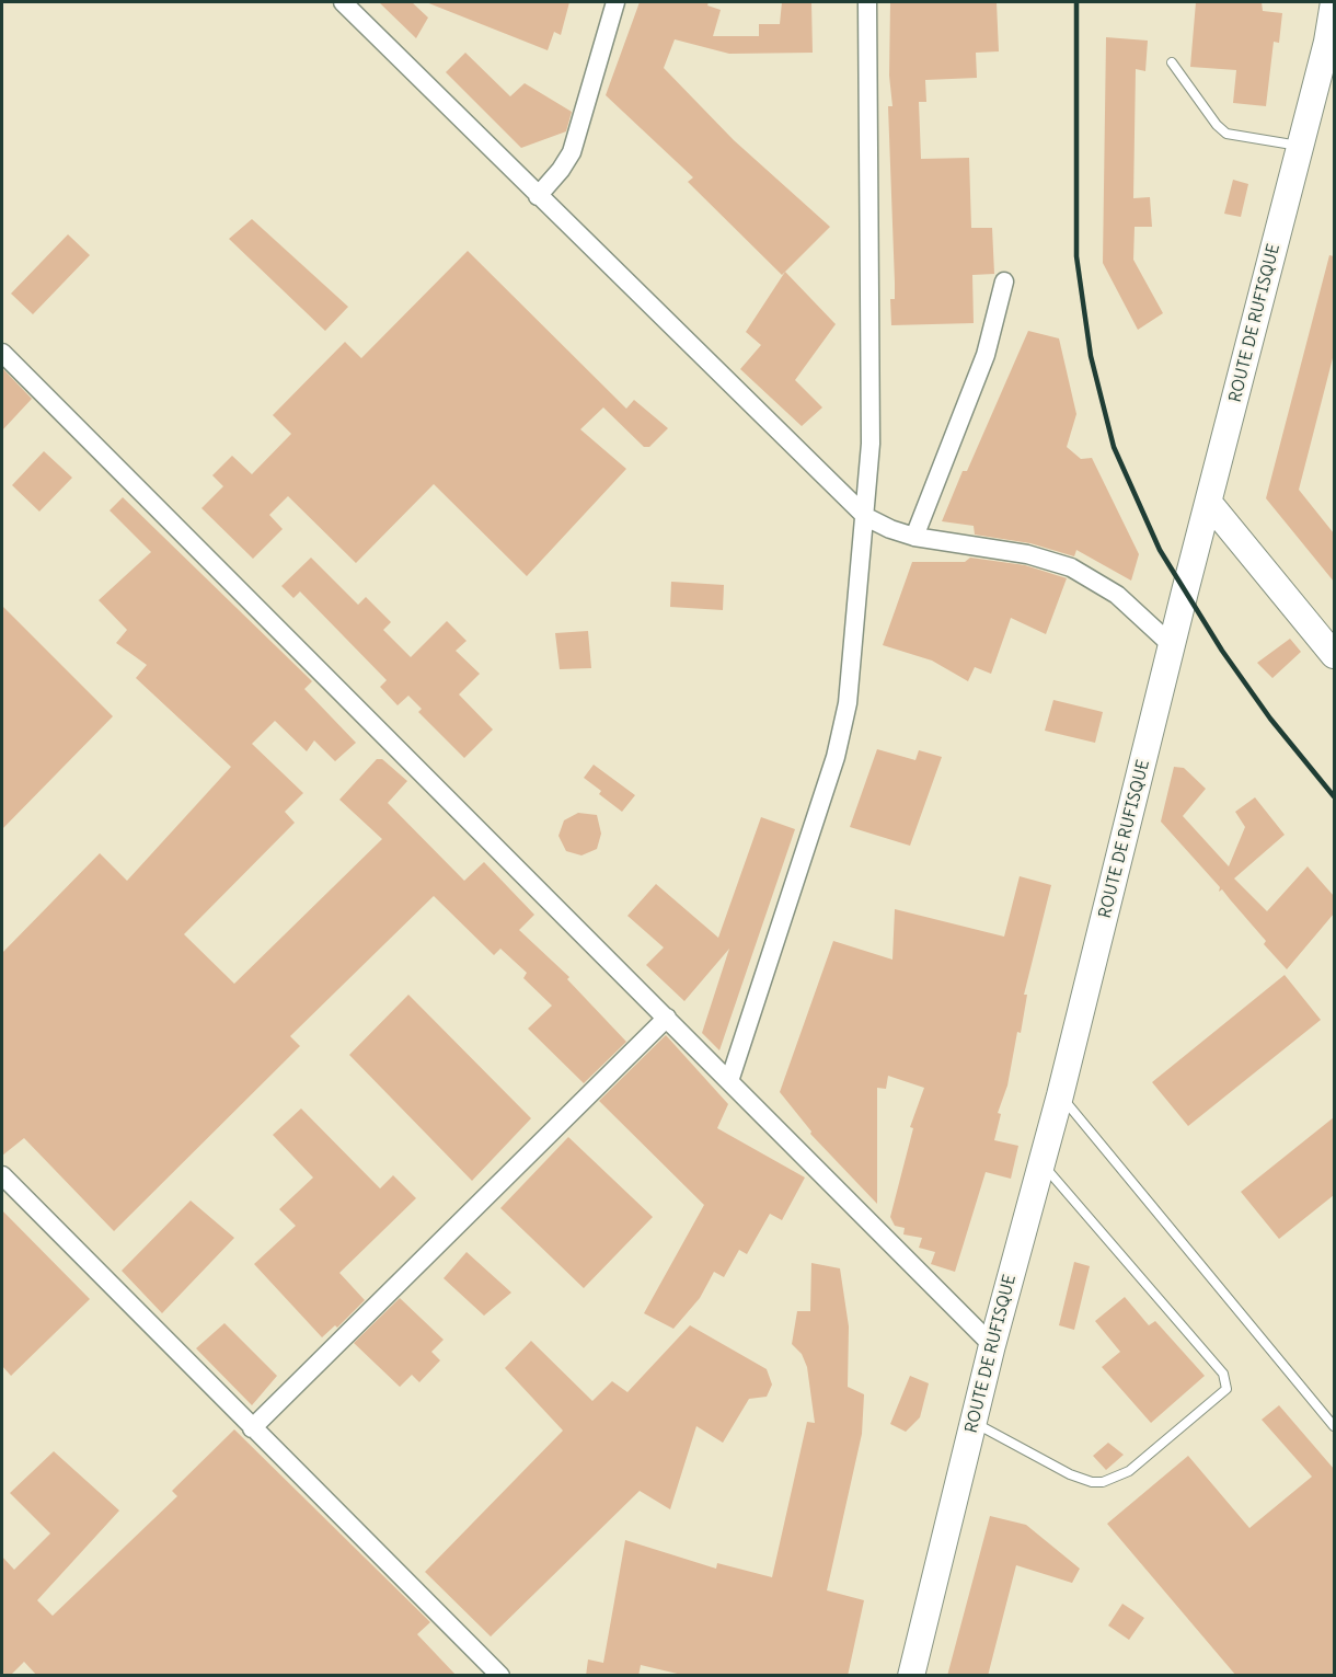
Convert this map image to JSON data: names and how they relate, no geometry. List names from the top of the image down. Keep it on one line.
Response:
{"streets":{"main road":["ROUTE DE RUFISQUE"]}}
